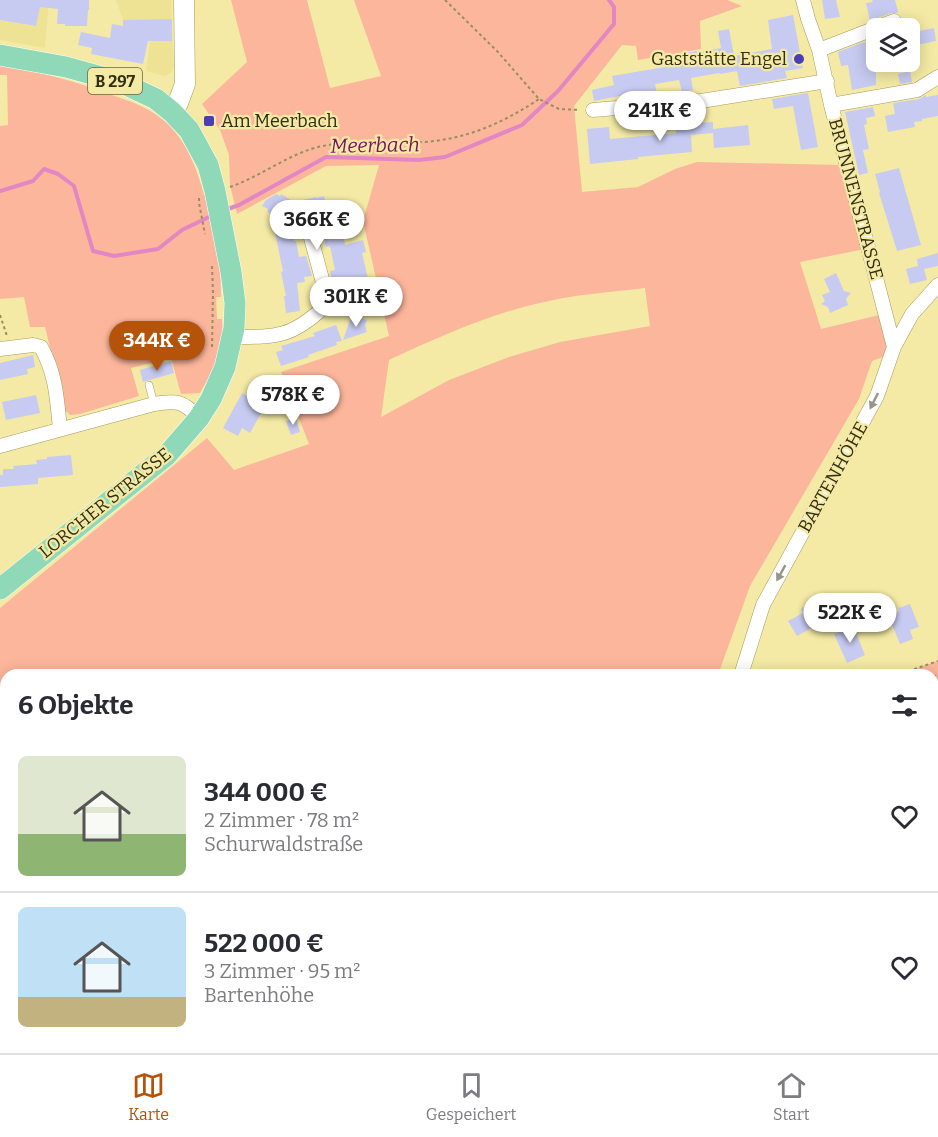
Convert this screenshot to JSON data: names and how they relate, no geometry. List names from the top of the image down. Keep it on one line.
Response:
{"streets":{"main road":["B 297","LORCHER STRASSE"],"street":["BRUNNENSTRASSE","BARTENHÖHE"]},"crossings":[["BRUNNENSTRASSE","BARTENHÖHE"]],"one_way":["BARTENHÖHE"],"water":["Meerbach"],"places":{"other":["Gaststätte Engel"],"transit":["Am Meerbach"]},"page":{"price":["241K €","366K €","301K €","344K €","578K €","522K €"],"heading":"6 Objekte","list":[{"name":"344 000 €","note":"2 Zimmer · 78 m² · Schurwaldstraße"},{"name":"522 000 €","note":"3 Zimmer · 95 m² · Bartenhöhe"}],"tabs":["Karte","Gespeichert","Start"]}}
